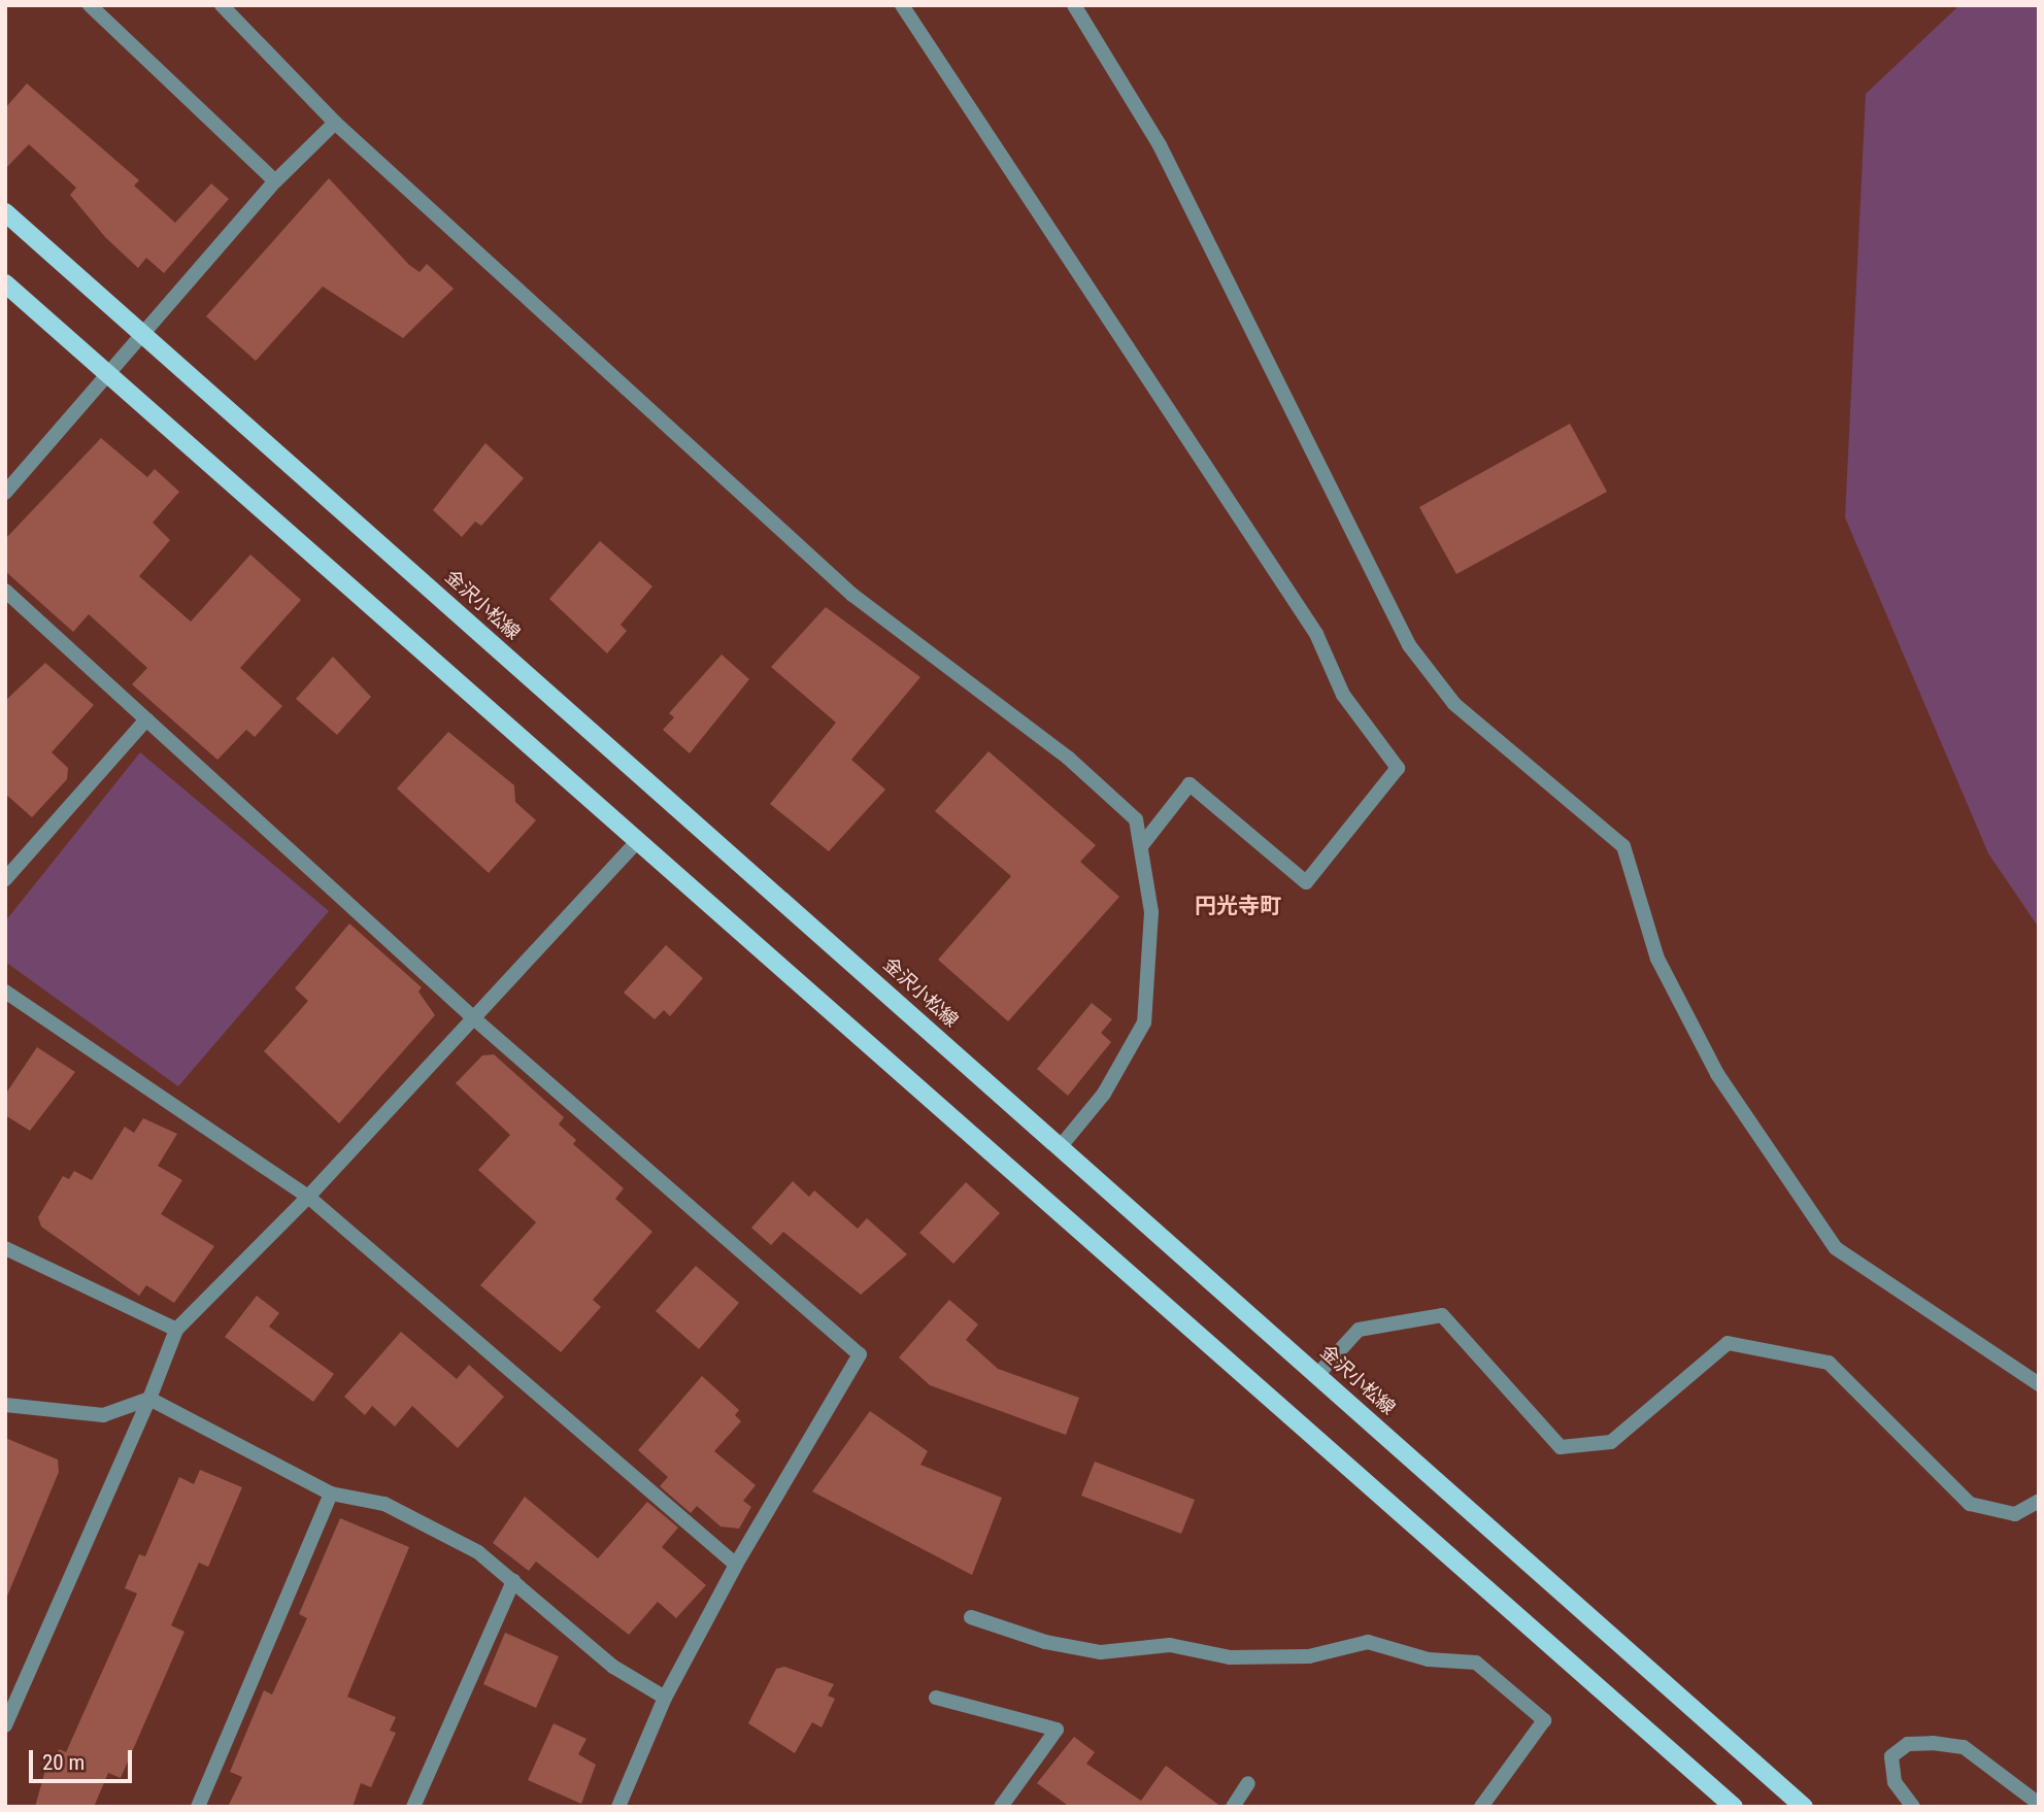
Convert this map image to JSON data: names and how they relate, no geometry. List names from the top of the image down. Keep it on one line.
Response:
{"streets":{"main road":["金沢小松線"]},"districts":["円光寺町"],"scale_bar":"20 m"}
